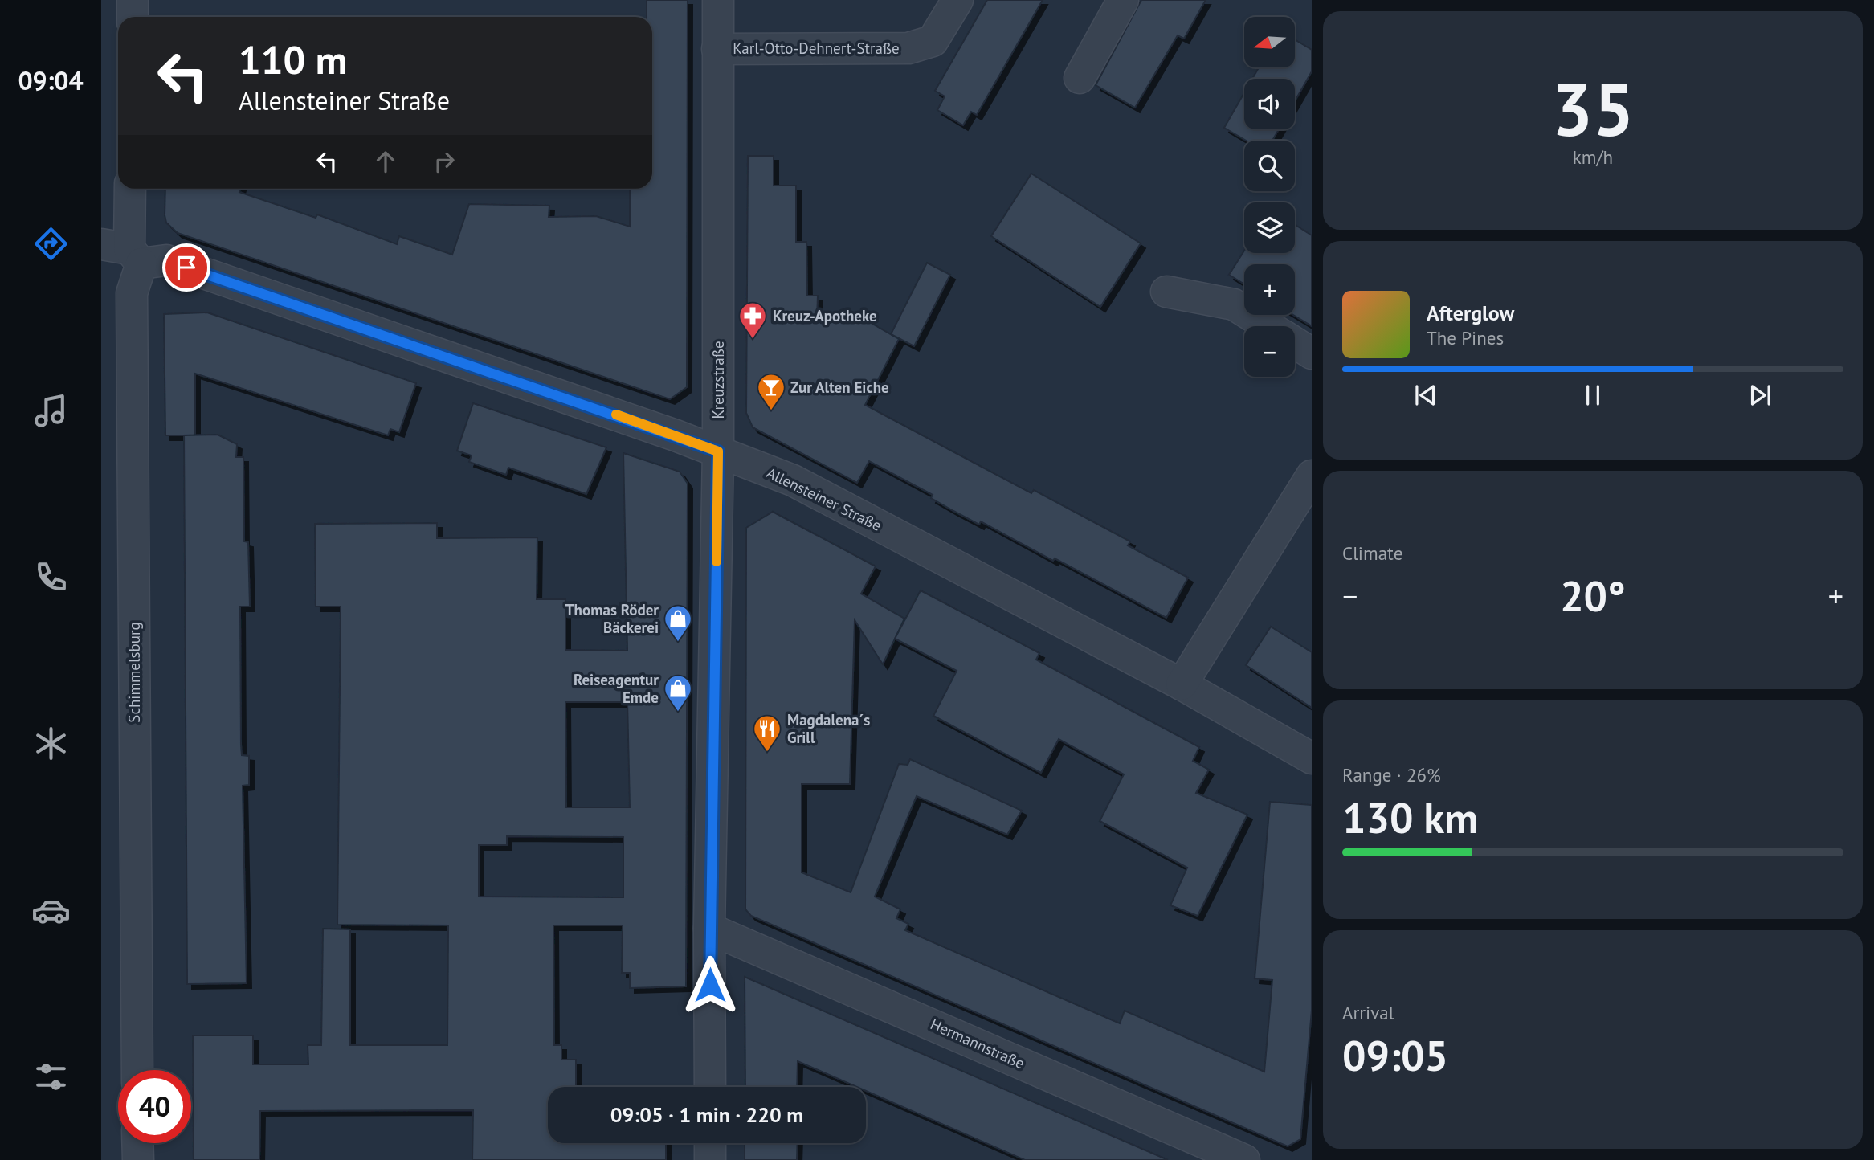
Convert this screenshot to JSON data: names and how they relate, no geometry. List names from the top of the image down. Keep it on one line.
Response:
{"streets":{"street":["Karl-Otto-Dehnert-Straße","Kreuzstraße","Allensteiner Straße","Schimmelsburg","Hermannstraße"]},"crossings":[["Karl-Otto-Dehnert-Straße","Kreuzstraße"],["Kreuzstraße","Allensteiner Straße"],["Kreuzstraße","Hermannstraße"],["Allensteiner Straße","Schimmelsburg"]],"places":{"pharmacy":["Kreuz-Apotheke"],"bar":["Zur Alten Eiche"],"shop":["Thomas Röder Bäckerei","Reiseagentur Emde"],"restaurant":["Magdalena´s Grill"]},"north":"left","page":{"tabs":"09:04","tile":[["35","km/h"],"Climate",["Range · 26%","130 km"],["Arrival","09:05"]],"map_buttons":["+","−"],"turn":["110 m","Allensteiner Straße"],"song":["Afterglow","The Pines"],"heat":["−","20°","+"],"limit":"40","trip":"09:05 · 1 min · 220 m"}}
